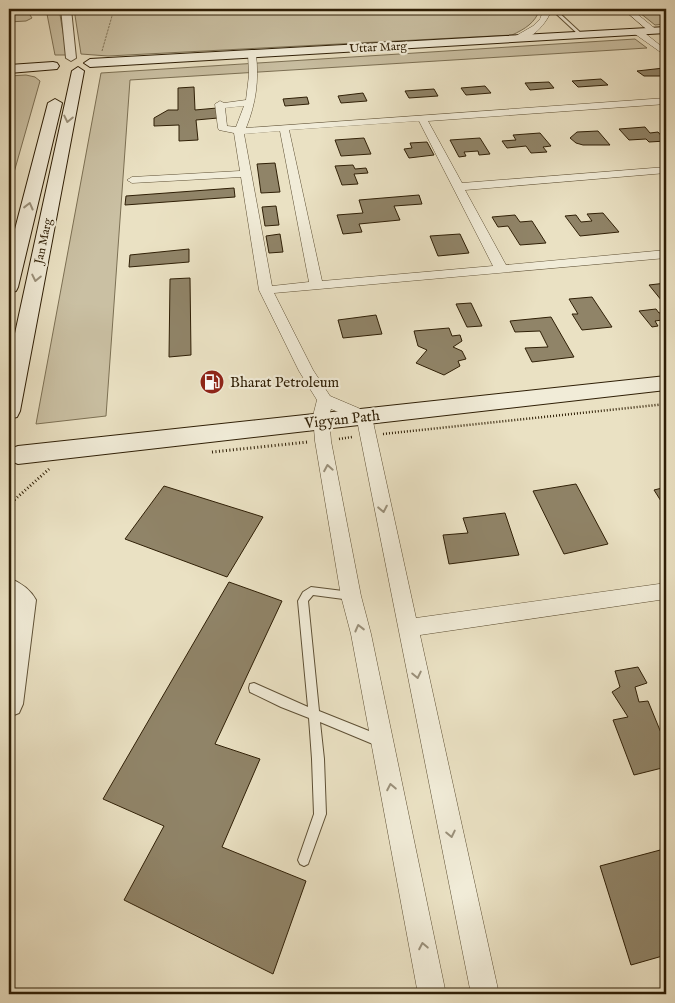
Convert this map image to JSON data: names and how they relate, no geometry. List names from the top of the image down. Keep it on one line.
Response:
{"streets":{"main road":["Uttar Marg","Jan Marg","Vigyan Path"]},"crossings":[["Uttar Marg","Jan Marg"]],"places":{"fuel station":["Bharat Petroleum"]}}
